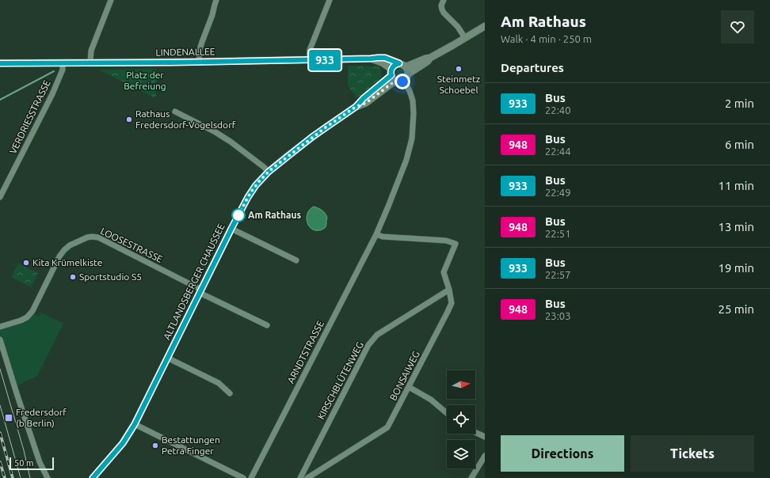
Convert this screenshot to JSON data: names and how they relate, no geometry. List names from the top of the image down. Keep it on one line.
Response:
{"streets":{"main road":["LINDENALLEE","ALTLANDSBERGER CHAUSSEE"],"street":["VERDRIESSTRASSE","LOOSESTRASSE","ARNDTSTRASSE","BONSAIWEG","KIRSCHBLÜTENWEG"]},"crossings":[["LINDENALLEE","VERDRIESSTRASSE"],["LINDENALLEE","ALTLANDSBERGER CHAUSSEE"],["LOOSESTRASSE","ALTLANDSBERGER CHAUSSEE"],["ARNDTSTRASSE","BONSAIWEG"],["BONSAIWEG","KIRSCHBLÜTENWEG"]],"parks":["Platz der Befreiung"],"places":{"other":["Steinmetz Schoebel","Rathaus Fredersdorf-Vogelsdorf","Am Rathaus","Kita Krümelkiste","Sportstudio S5","Bestattungen Petra Finger"],"transit":["Fredersdorf (b Berlin)"]},"lines":["bus line 933"],"scale_bar":"50 m","north":"right","page":{"on_map":"933","heading":[["Am Rathaus","Walk · 4 min · 250 m"],"Departures"],"list":[{"mark":"933","name":"Bus","note":"22:40","value":"2 min"},{"mark":"948","name":"Bus","note":"22:44","value":"6 min"},{"mark":"933","name":"Bus","note":"22:49","value":"11 min"},{"mark":"948","name":"Bus","note":"22:51","value":"13 min"},{"mark":"933","name":"Bus","note":"22:57","value":"19 min"},{"mark":"948","name":"Bus","note":"23:03","value":"25 min"}],"buttons":["Directions","Tickets"],"scale":"50 m"}}
